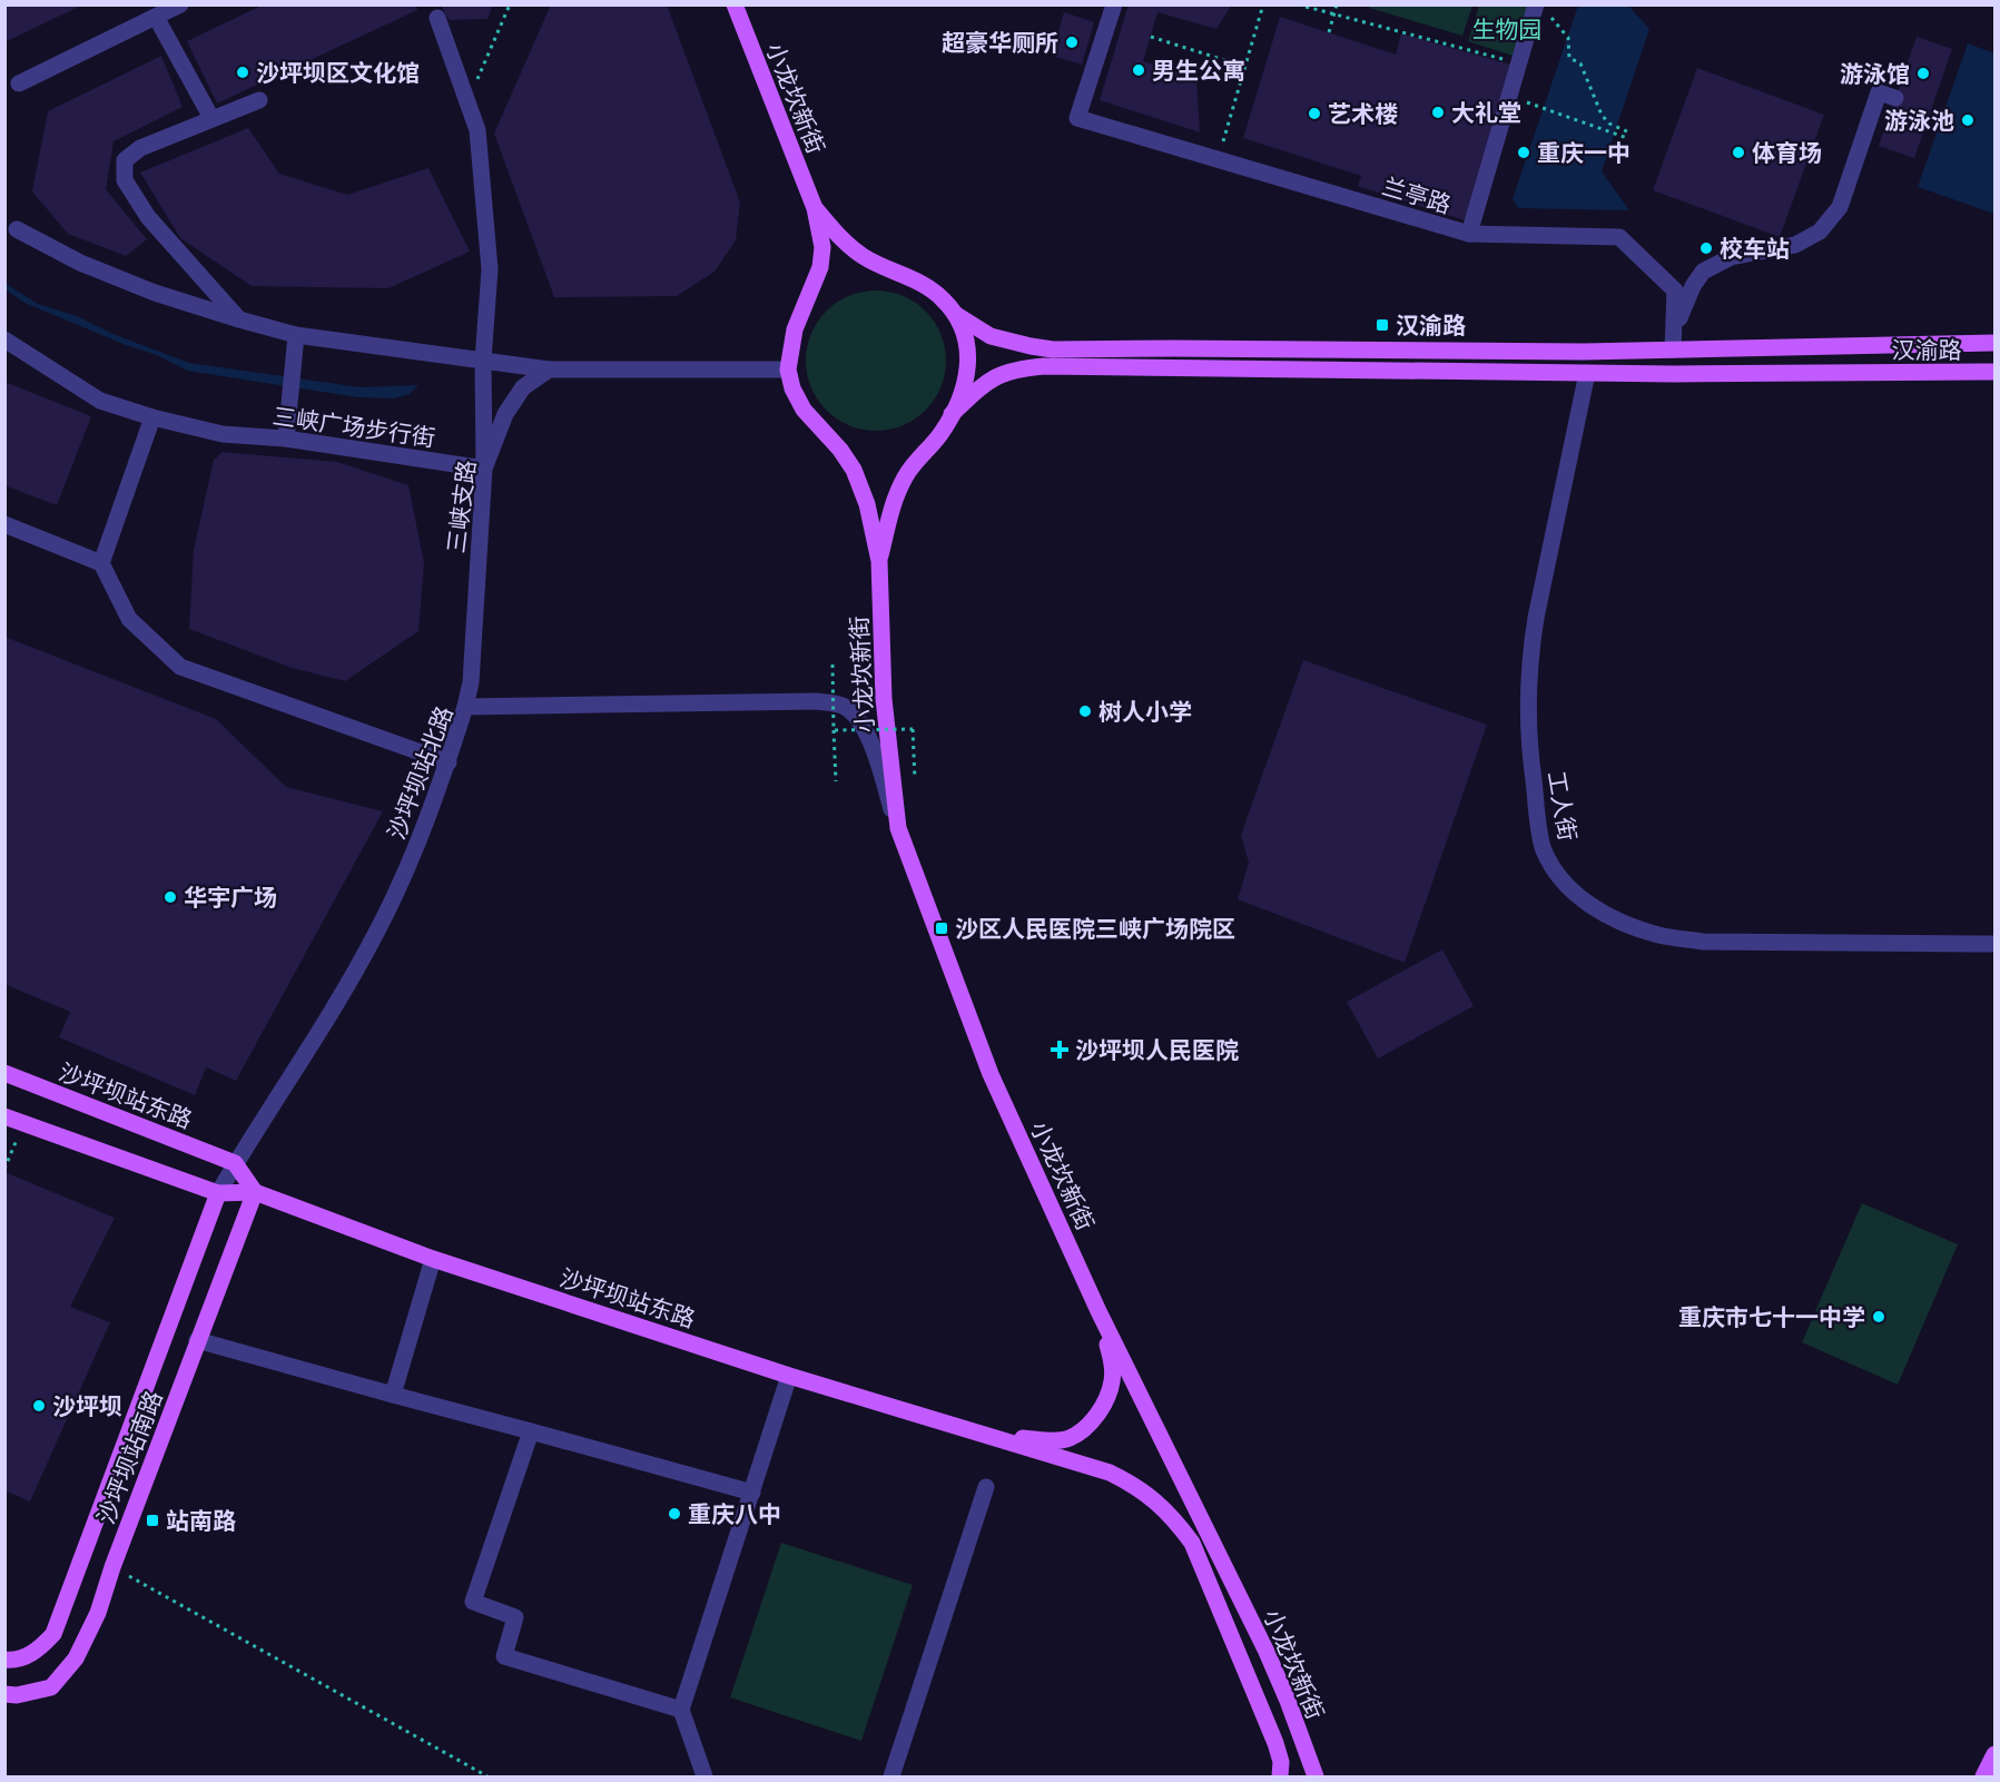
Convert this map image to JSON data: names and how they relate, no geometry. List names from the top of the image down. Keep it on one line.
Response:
{"streets":{"main road":["小龙坎新街","汉渝路","沙坪坝站东路","沙坪坝站南路"],"street":["兰亭路","三峡广场步行街","三峡支路","沙坪坝站北路","工人街"]},"crossings":[["小龙坎新街","汉渝路"],["小龙坎新街","沙坪坝站北路"],["小龙坎新街","沙坪坝站东路"],["兰亭路","汉渝路"],["汉渝路","工人街"],["三峡广场步行街","三峡支路"],["三峡支路","沙坪坝站北路"],["沙坪坝站北路","沙坪坝站东路"],["沙坪坝站北路","沙坪坝站南路"],["沙坪坝站东路","沙坪坝站南路"]],"parks":["生物园"],"places":{"other":["超豪华厕所","男生公寓","沙坪坝区文化馆","游泳馆","大礼堂","艺术楼","游泳池","重庆一中","体育场","校车站","树人小学","华宇广场","重庆市七十一中学","沙坪坝","重庆八中"],"transit":["汉渝路","沙区人民医院三峡广场院区","站南路"],"health":["沙坪坝人民医院"]}}
